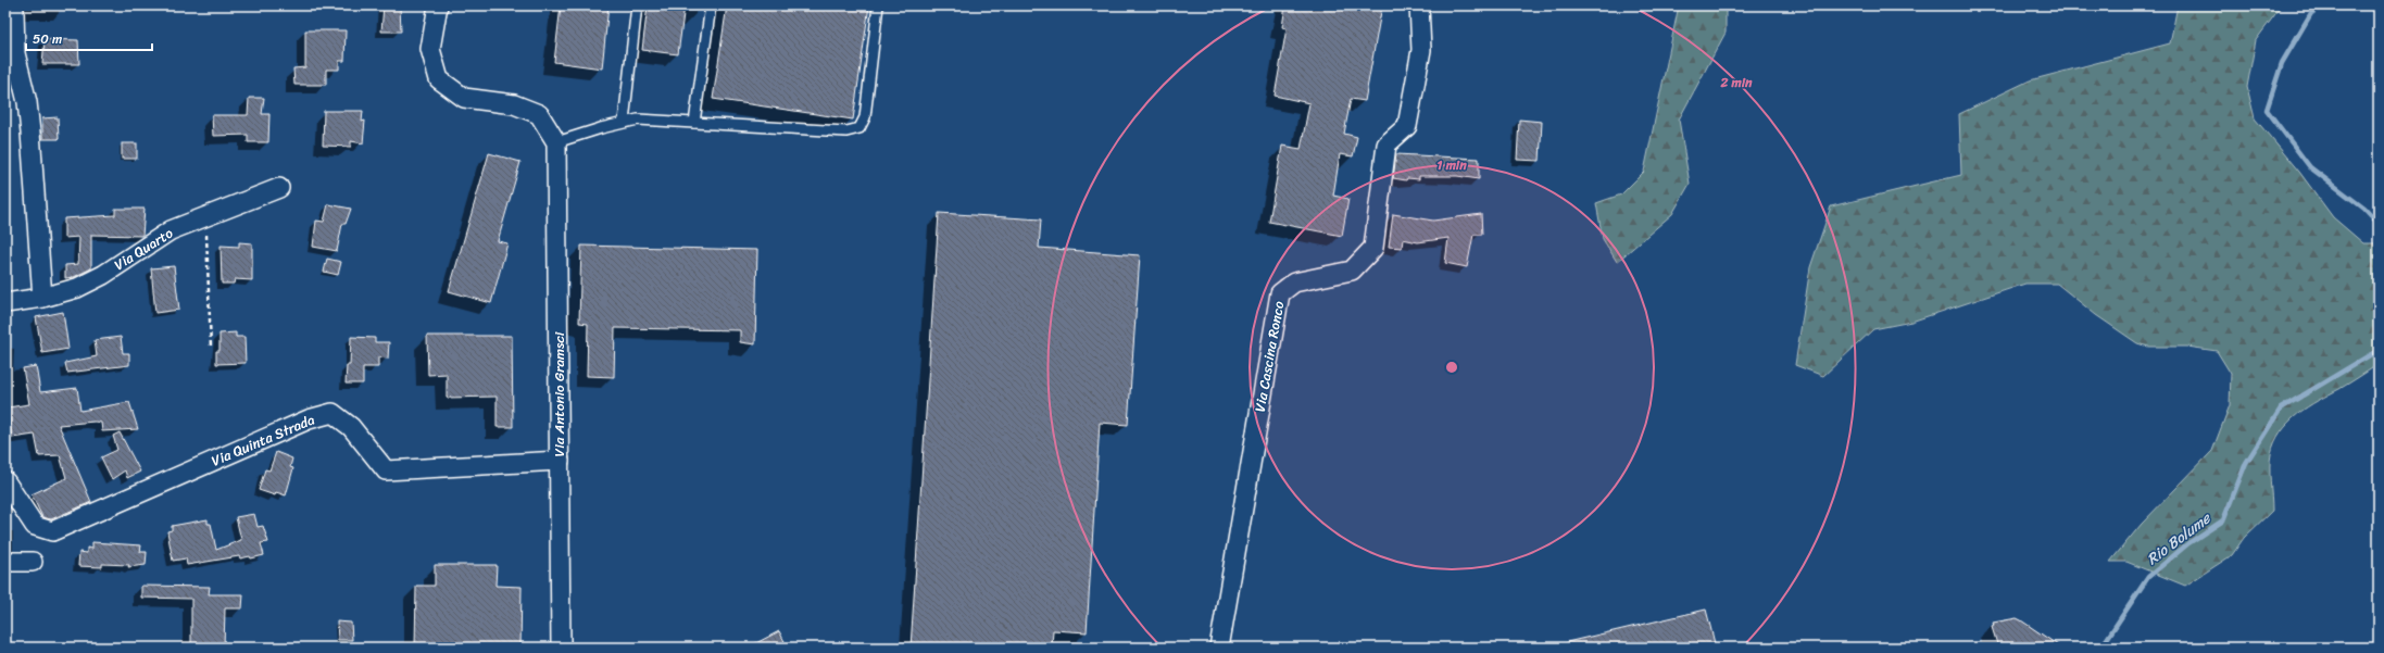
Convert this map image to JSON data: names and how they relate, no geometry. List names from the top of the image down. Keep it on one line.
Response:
{"streets":{"street":["Via Quarto","Via Cascina Ronco","Via Antonio Gramsci","Via Quinta Strada"]},"crossings":[["Via Antonio Gramsci","Via Quinta Strada"]],"water":["Rio Bolume"],"scale_bar":"50 m","rings":["2 min","1 min"]}
